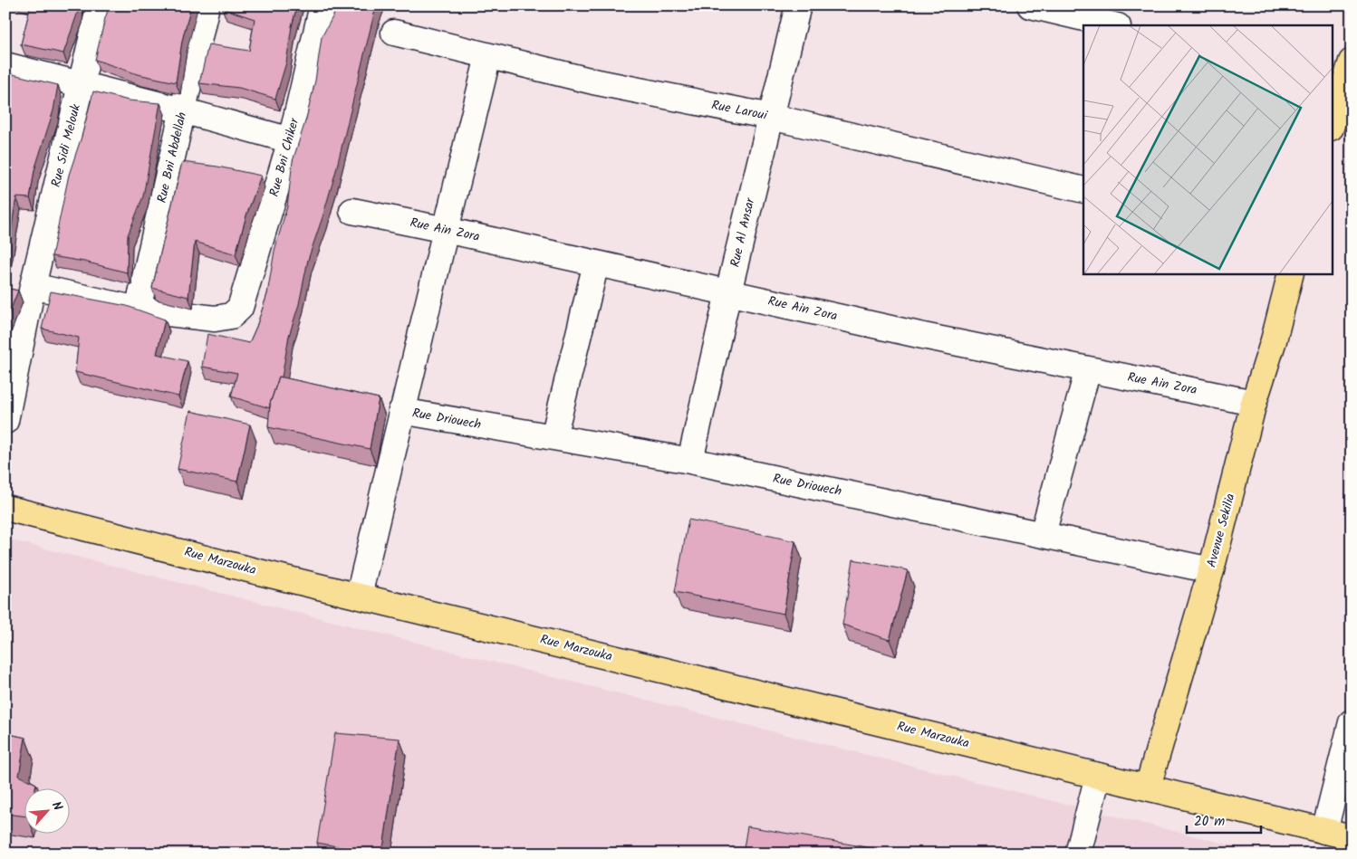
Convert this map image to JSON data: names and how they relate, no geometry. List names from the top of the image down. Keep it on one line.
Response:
{"streets":{"main road":["Avenue Sekilia","Rue Marzouka"],"street":["Rue Laroui","Rue Sidi Melouk","Rue Bni Abdellah","Rue Bni Chiker","Rue Ain Zora","Rue Al Ansar","Rue Driouech"]},"crossings":[["Rue Laroui","Rue Al Ansar"],["Rue Bni Abdellah","Rue Bni Chiker"],["Rue Ain Zora","Rue Al Ansar"],["Rue Ain Zora","Avenue Sekilia"],["Rue Al Ansar","Rue Driouech"],["Rue Driouech","Avenue Sekilia"],["Avenue Sekilia","Rue Marzouka"]],"scale_bar":"20 m","north":"top right"}
